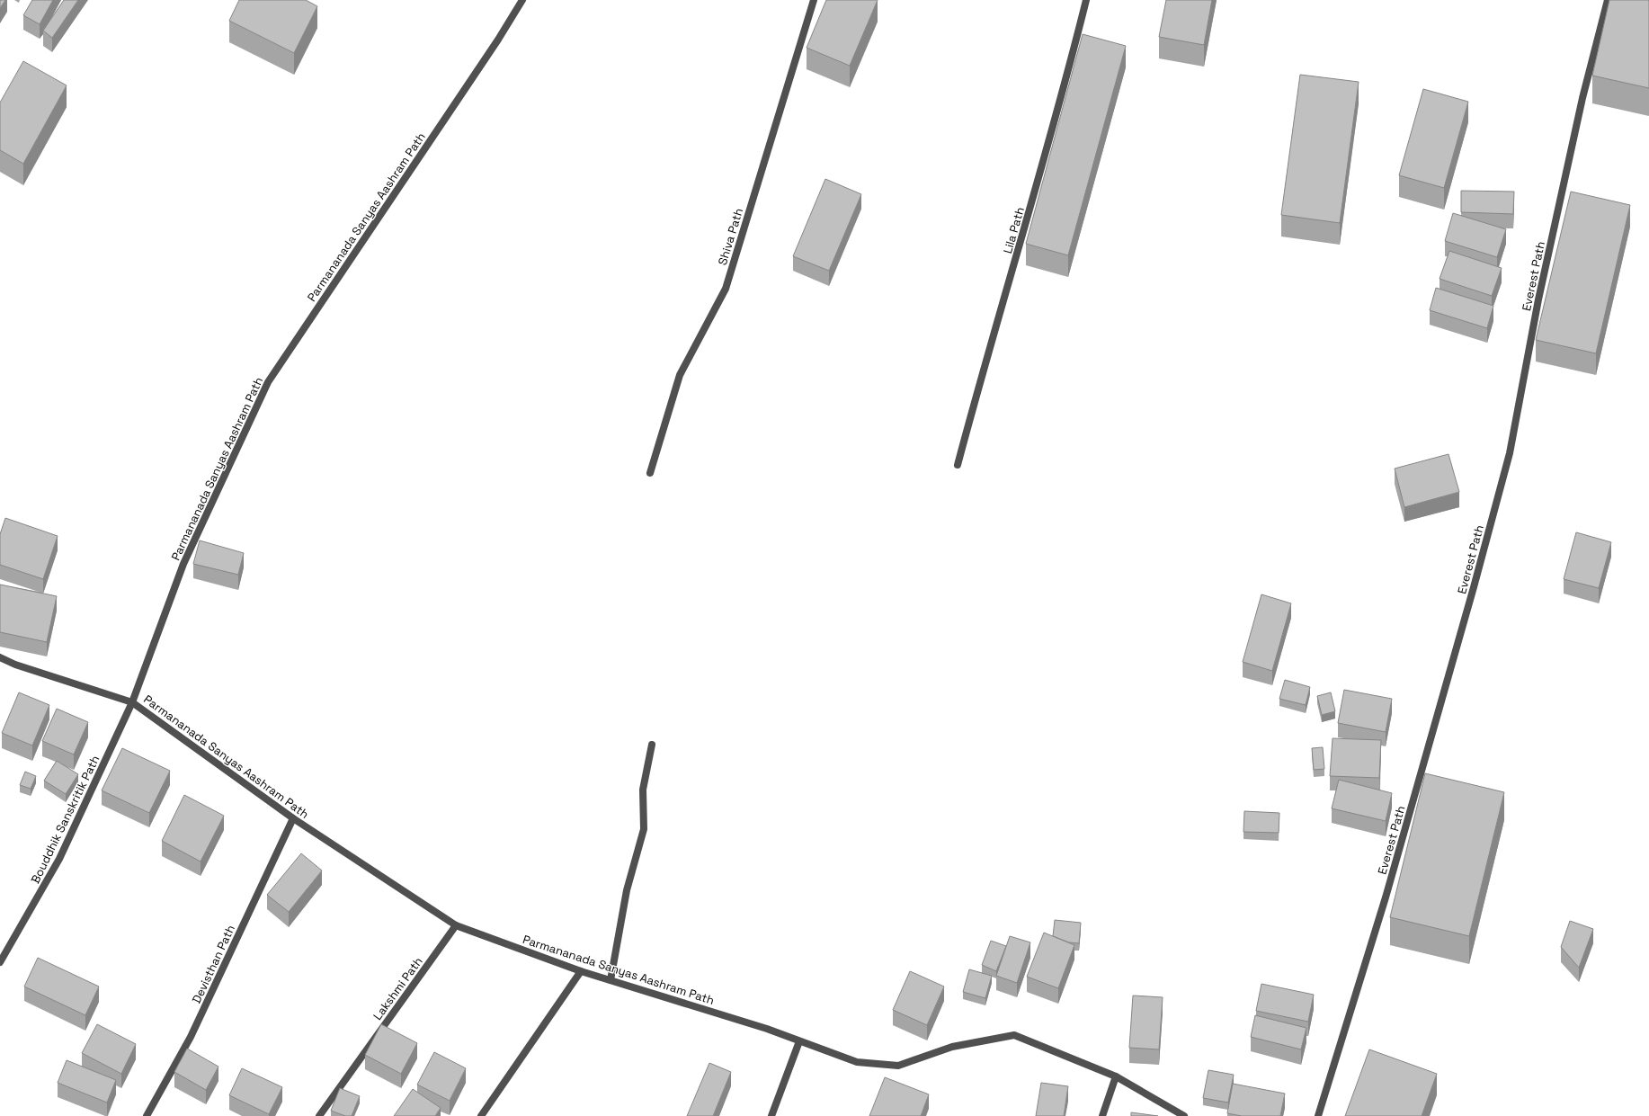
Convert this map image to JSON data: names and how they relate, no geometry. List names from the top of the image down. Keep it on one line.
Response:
{"streets":{"street":["Parmananada Sanyas Aashram Path","Lila Path","Shiva Path","Everest Path","Bouddhik Sanskritik Path","Devisthan Path","Lakshmi Path"]},"crossings":[["Parmananada Sanyas Aashram Path","Bouddhik Sanskritik Path"],["Parmananada Sanyas Aashram Path","Devisthan Path"],["Parmananada Sanyas Aashram Path","Lakshmi Path"]]}
